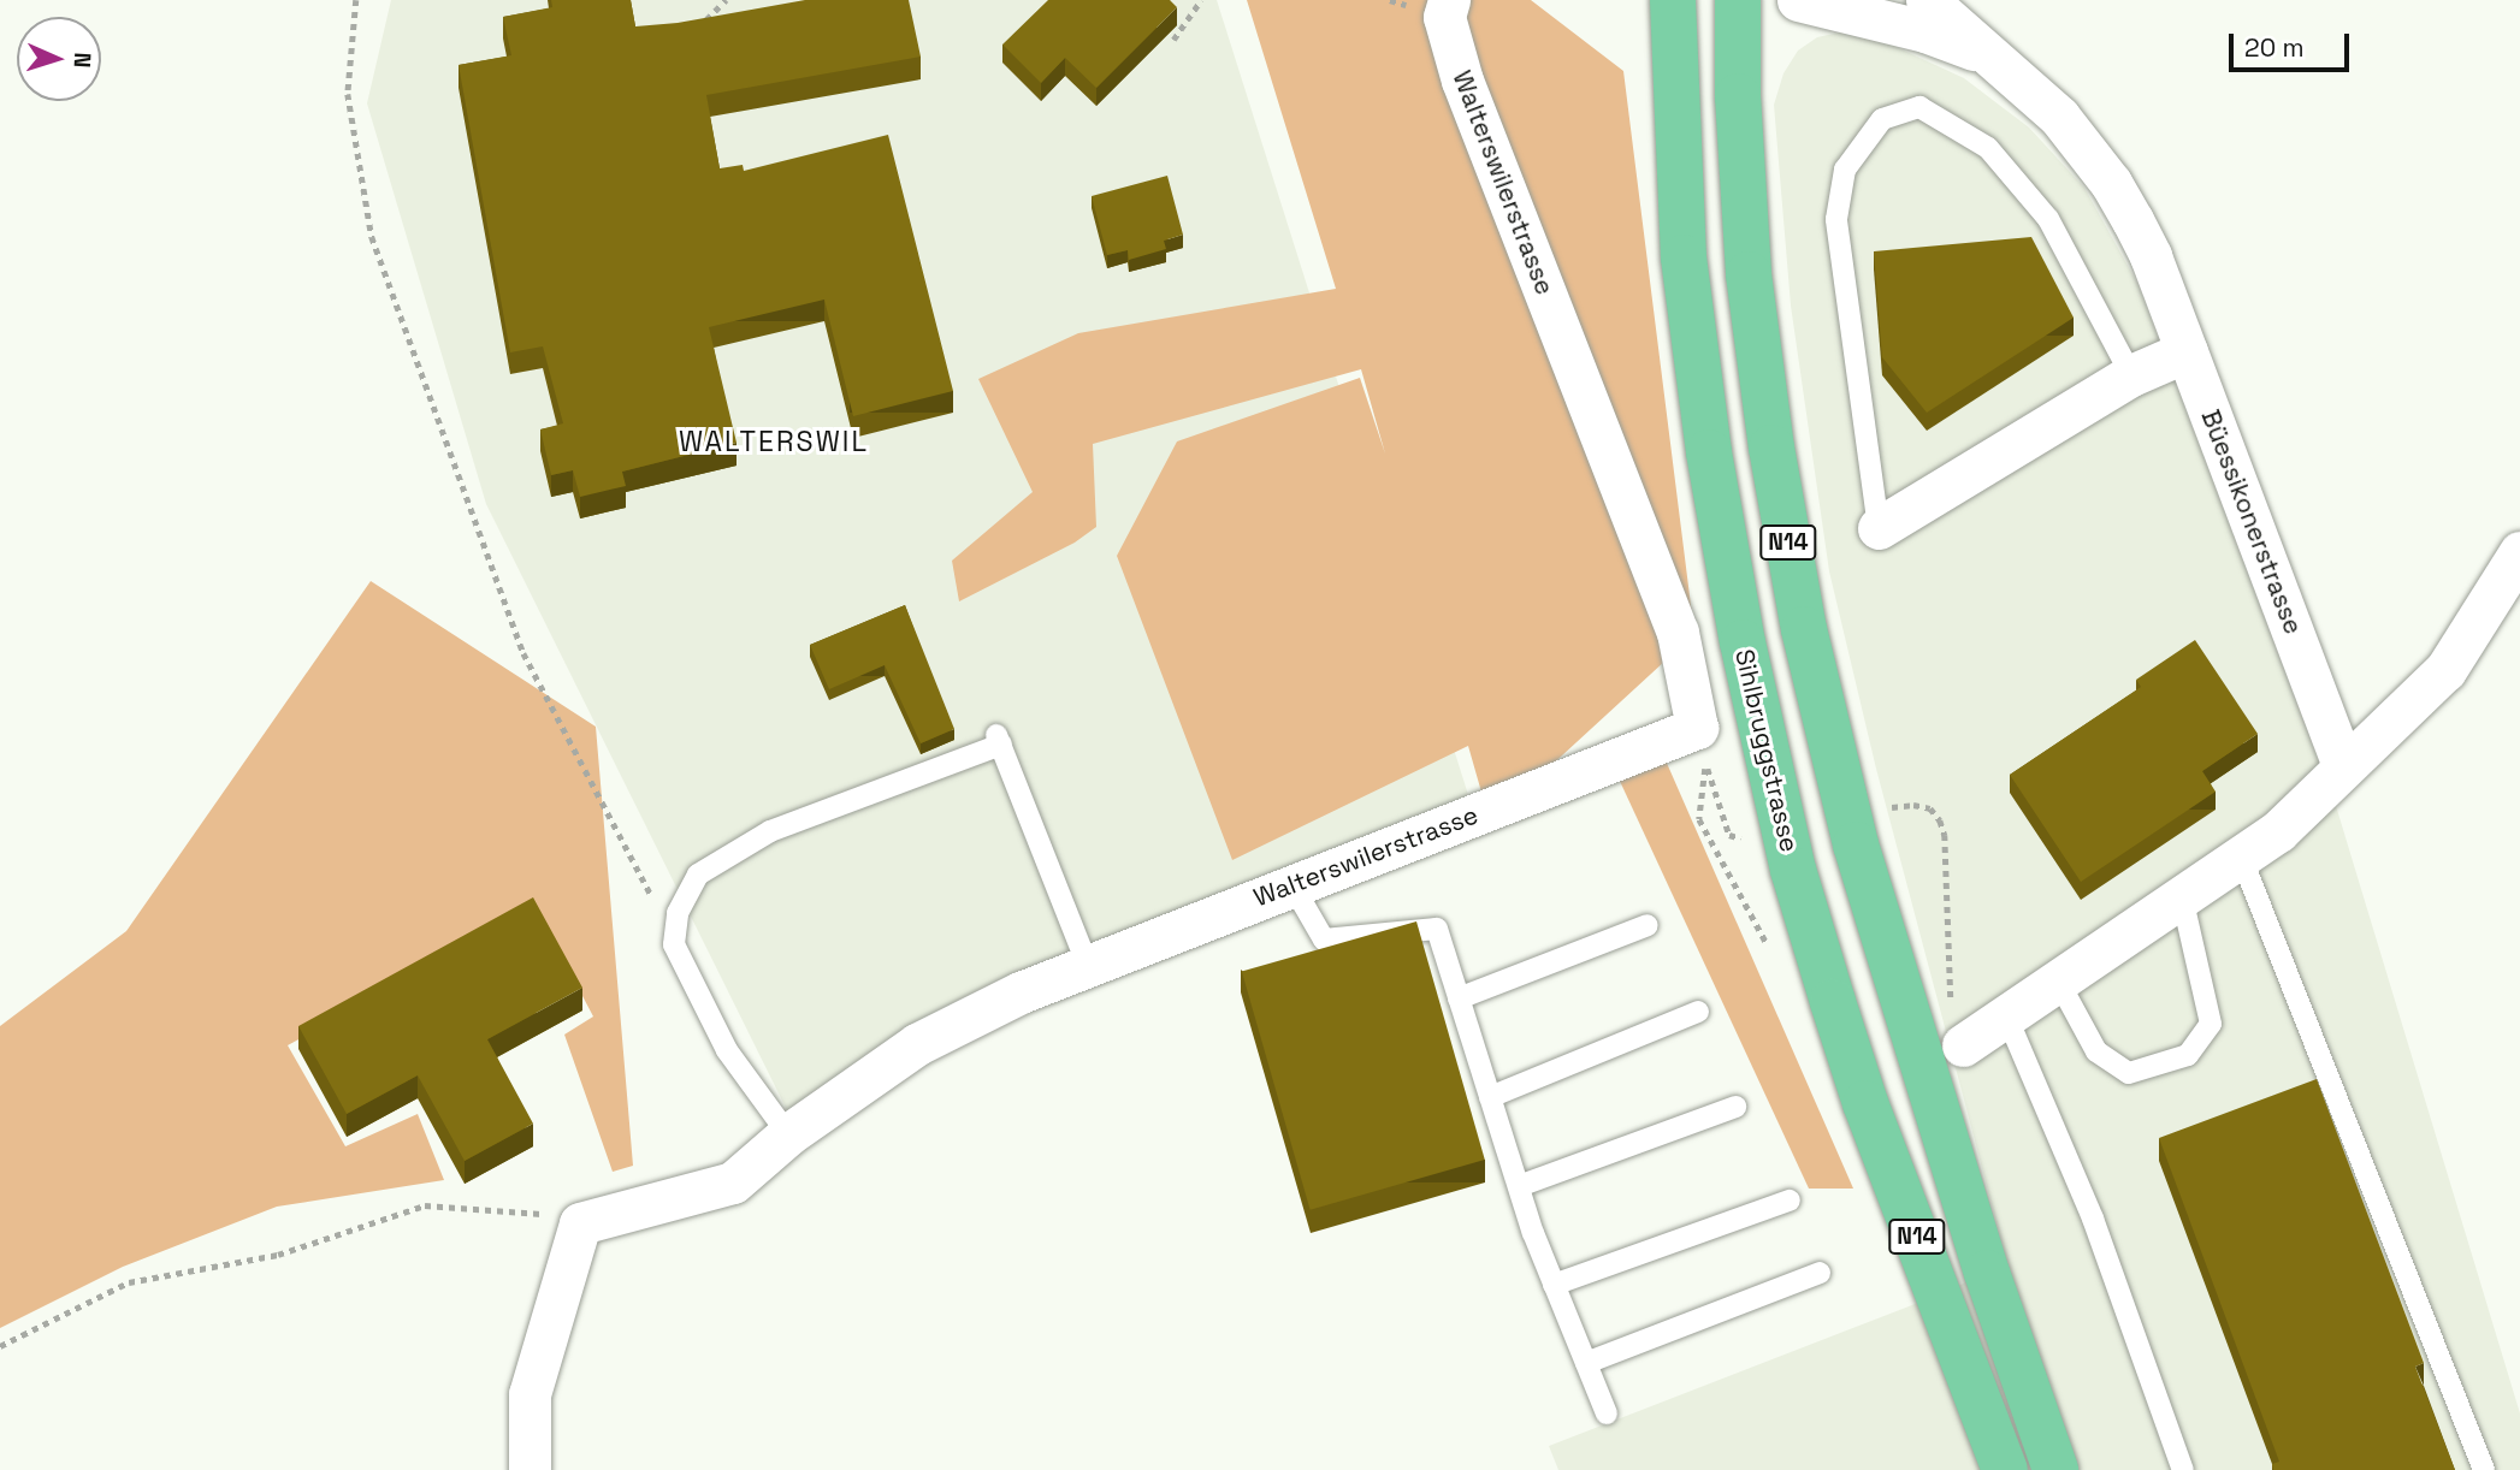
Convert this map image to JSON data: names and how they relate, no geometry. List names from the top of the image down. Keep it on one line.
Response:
{"streets":{"main road":["N14","Sihlbruggstrasse"],"street":["Walterswilerstrasse","Büessikonerstrasse"]},"districts":["WALTERSWIL"],"scale_bar":"20 m","north":"right"}
